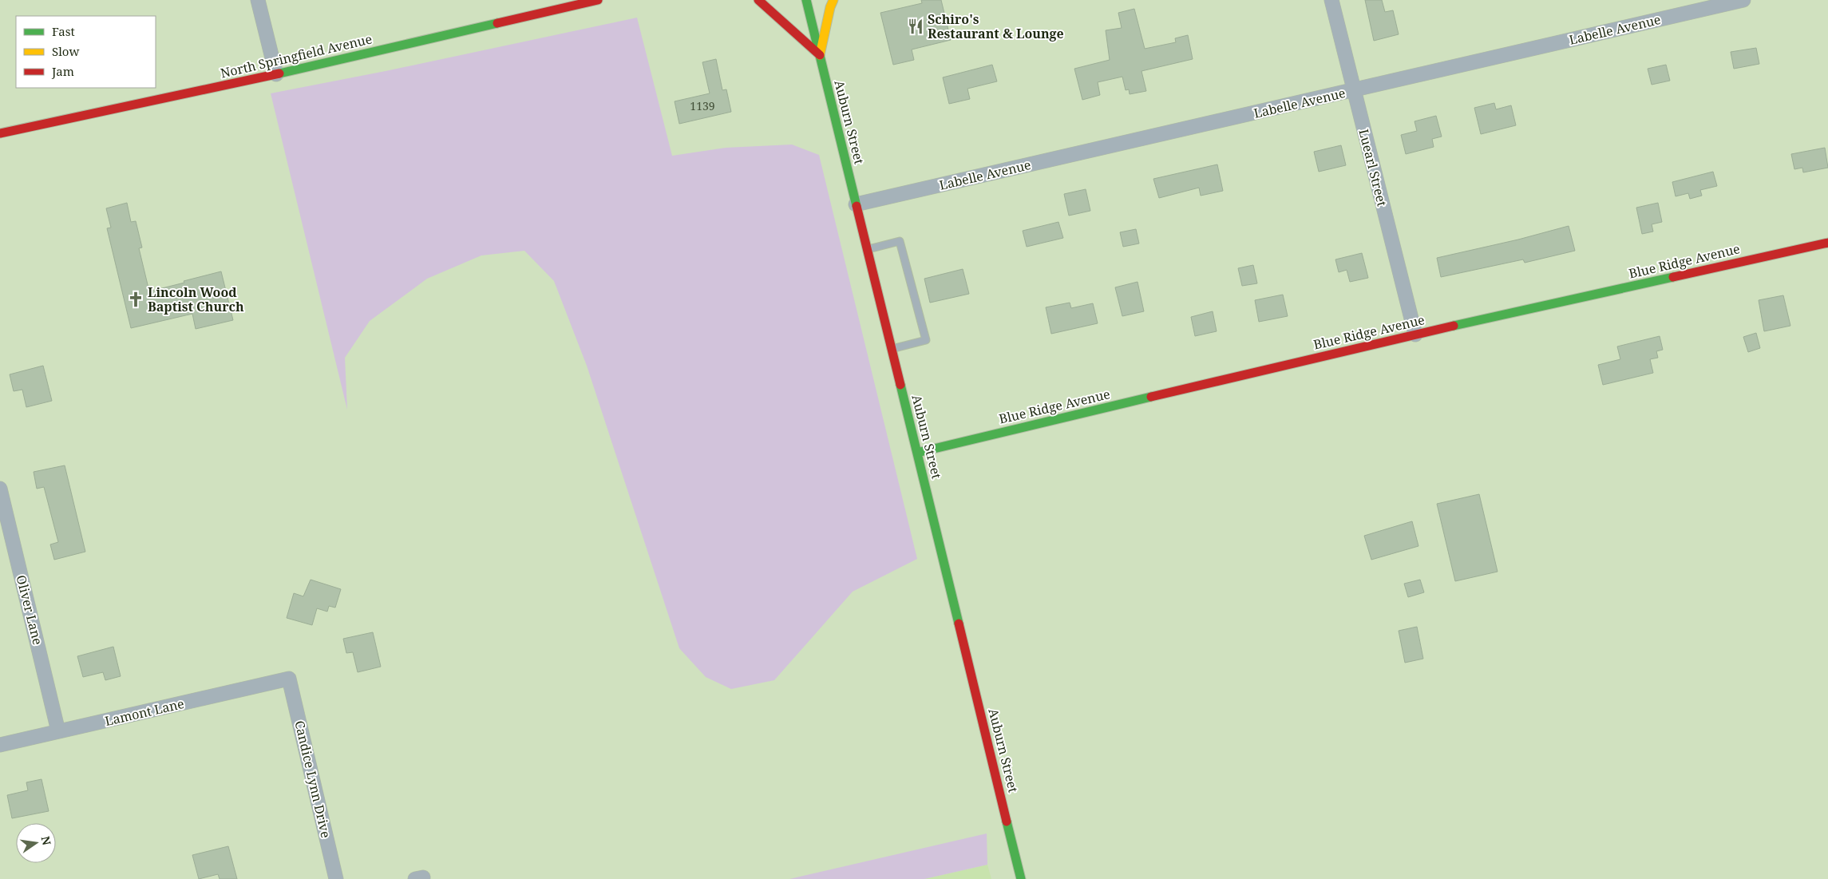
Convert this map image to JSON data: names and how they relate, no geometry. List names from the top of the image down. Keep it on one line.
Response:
{"streets":{"main road":["North Springfield Avenue","Auburn Street","Blue Ridge Avenue"],"street":["Labelle Avenue","Luearl Street","Oliver Lane","Lamont Lane","Candice Lynn Drive"]},"crossings":[["Labelle Avenue","Auburn Street"],["Labelle Avenue","Luearl Street"],["Auburn Street","Blue Ridge Avenue"],["Luearl Street","Blue Ridge Avenue"],["Oliver Lane","Lamont Lane"],["Lamont Lane","Candice Lynn Drive"]],"places":{"restaurant":["Schiro's Restaurant & Lounge"],"church":["Lincoln Wood Baptist Church"]},"house_numbers":["1139"],"legend":["Fast","Slow","Jam"],"north":"right"}
